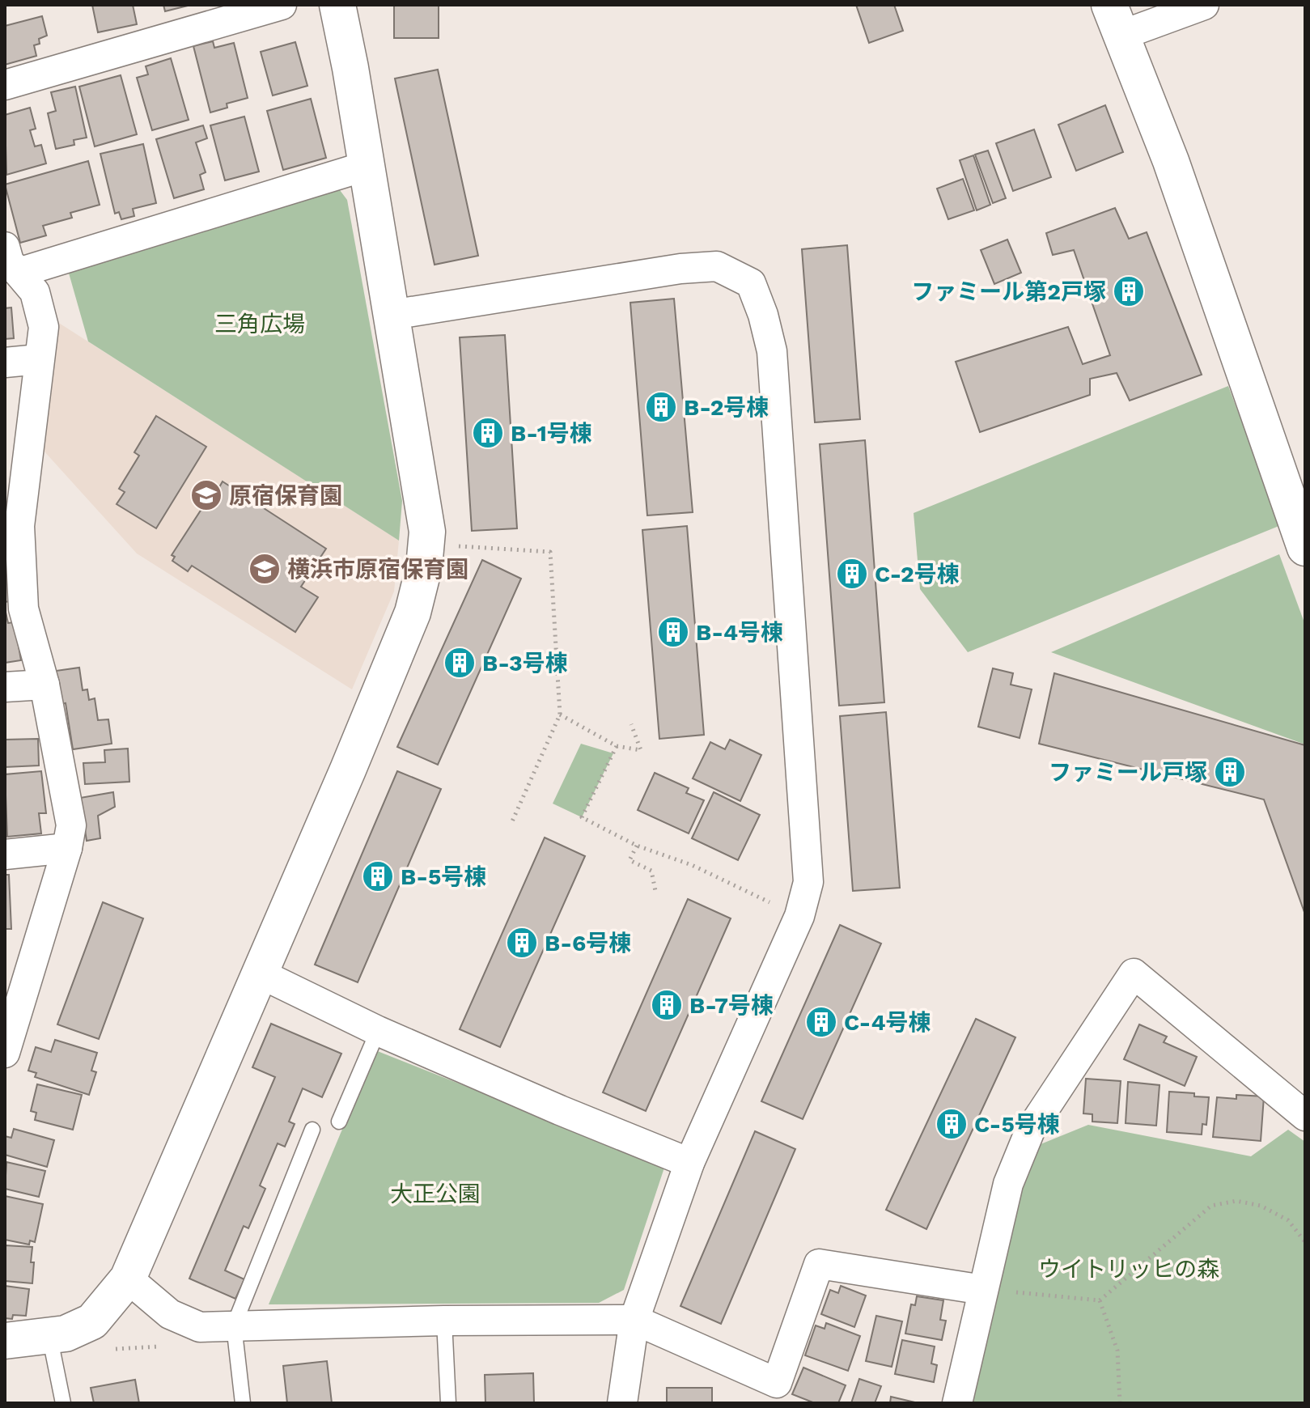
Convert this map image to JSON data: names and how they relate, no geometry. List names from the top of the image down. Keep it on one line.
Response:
{"parks":["三角広場","大正公園","ウイトリッヒの森"],"places":{"building":["ファミール第2戸塚","B-2号棟","B-1号棟","C-2号棟","B-4号棟","B-3号棟","ファミール戸塚","B-5号棟","B-6号棟","B-7号棟","C-4号棟","C-5号棟"],"school or university":["原宿保育園","横浜市原宿保育園"]}}
